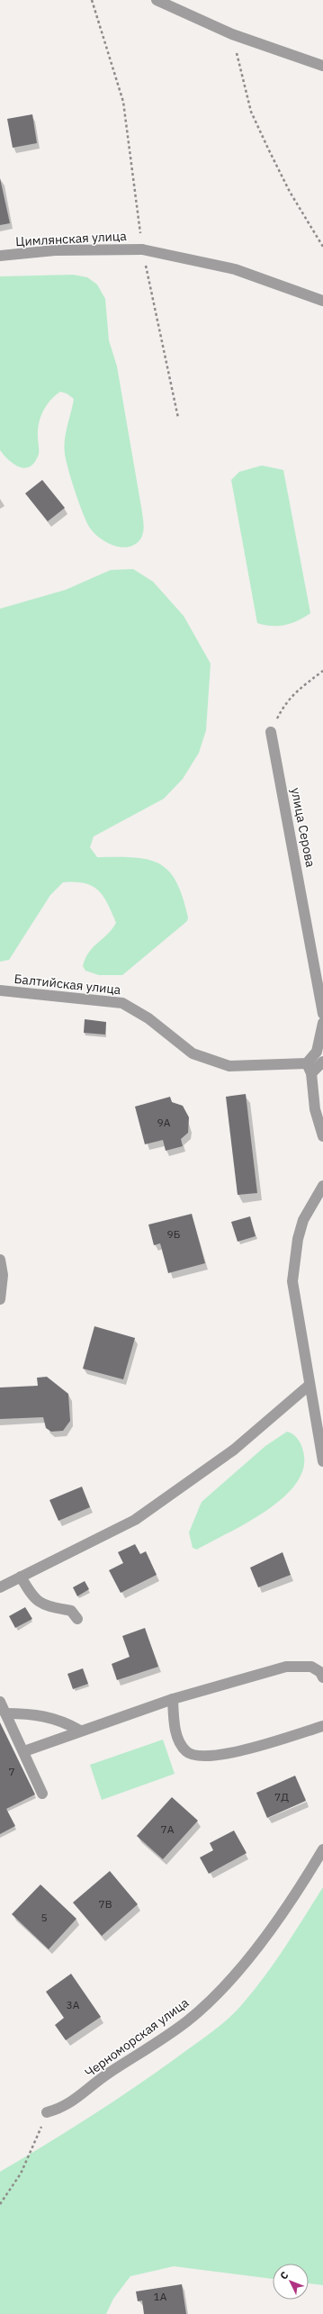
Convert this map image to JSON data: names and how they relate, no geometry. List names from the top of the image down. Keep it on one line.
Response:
{"streets":{"street":["Цимлянская улица","улица Серова","Балтийская улица","Черноморская улица"]},"house_numbers":["9А","9Б","7","7Д","7А","7В","5","3А","1А"],"north":"top left"}
